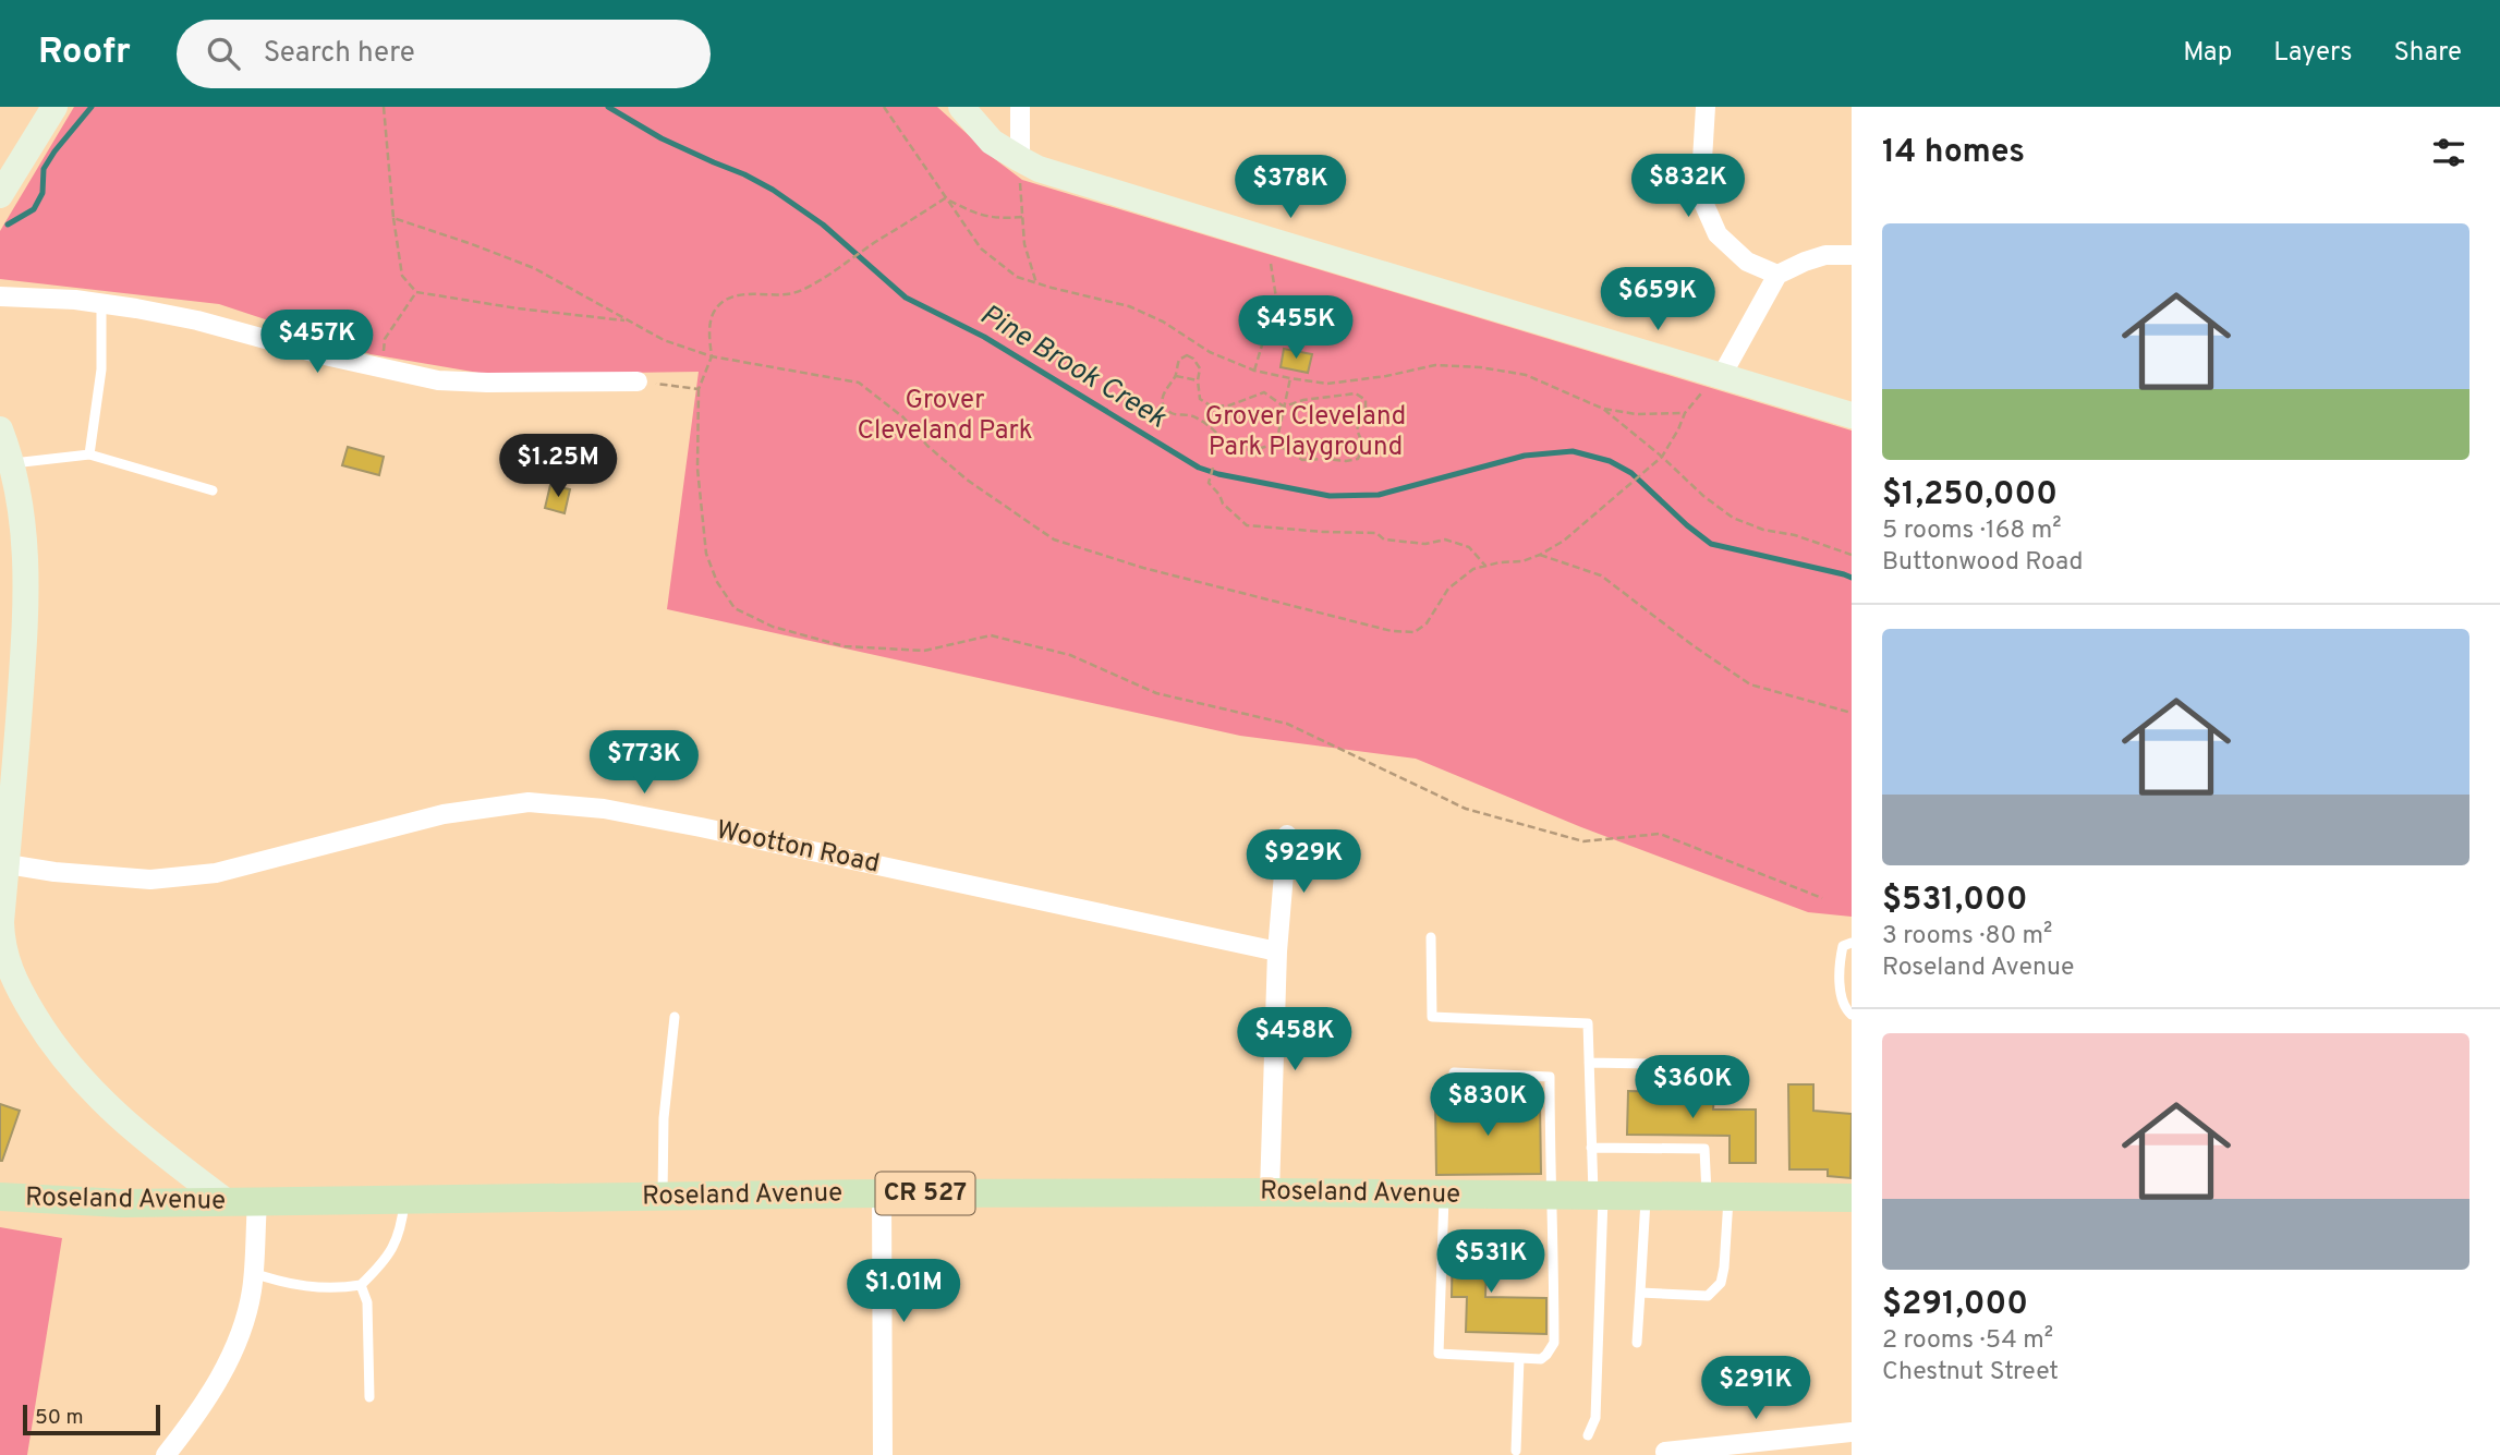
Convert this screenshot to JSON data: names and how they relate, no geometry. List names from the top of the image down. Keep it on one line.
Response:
{"streets":{"main road":["CR 527","Roseland Avenue"],"street":["Wootton Road"]},"water":["Pine Brook Creek"],"parks":["Grover Cleveland Park","Grover Cleveland Park Playground"],"scale_bar":"50 m","page":{"header":"Roofr","search":"Search here","nav":["Map","Layers","Share"],"heading":"14 homes","price":["$832K","$378K","$659K","$455K","$457K","$1.25M","$773K","$929K","$458K","$360K","$830K","$531K","$1.01M","$291K"],"list":[{"name":"$1,250,000","note":"5 rooms · 168 m² · Buttonwood Road"},{"name":"$531,000","note":"3 rooms · 80 m² · Roseland Avenue"},{"name":"$291,000","note":"2 rooms · 54 m² · Chestnut Street"}],"scale":"50 m"}}
